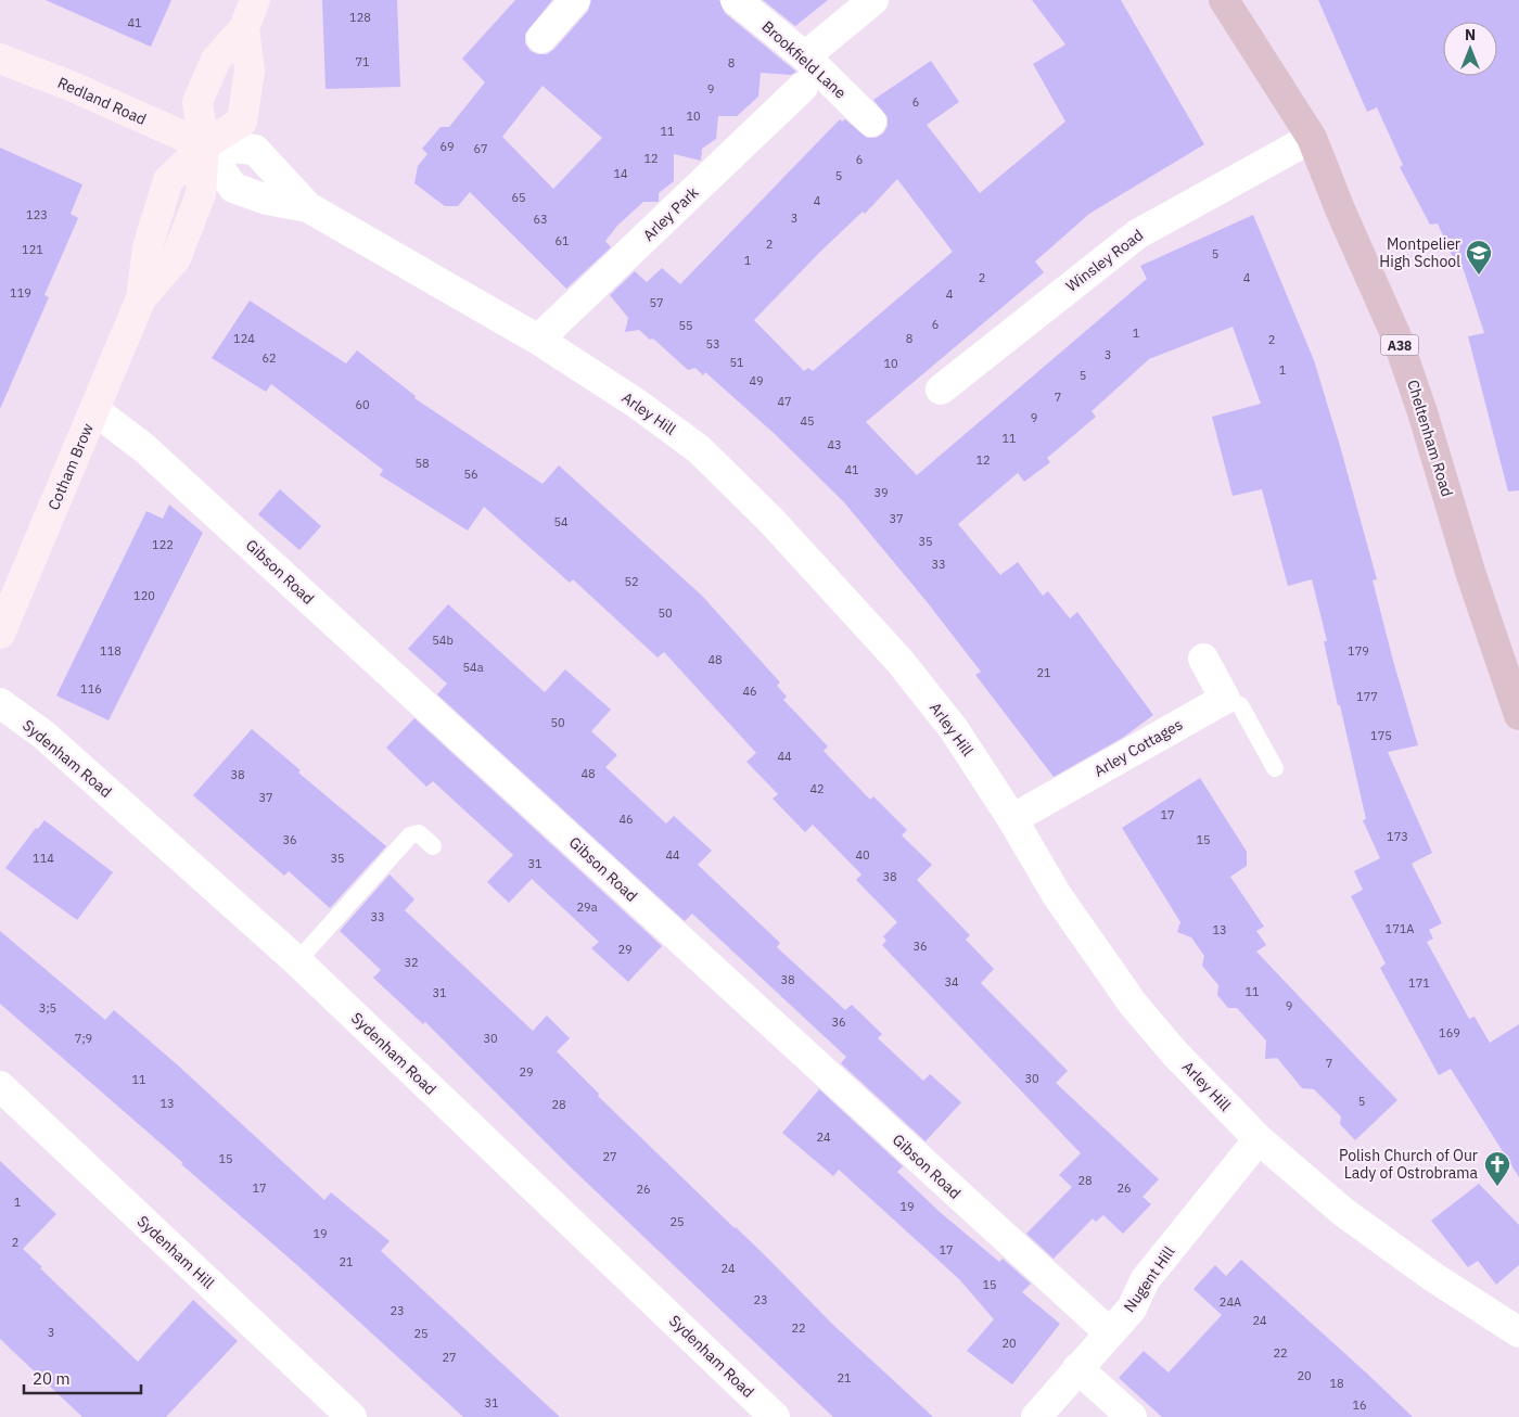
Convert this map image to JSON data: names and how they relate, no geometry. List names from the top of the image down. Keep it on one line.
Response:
{"streets":{"main road":["A38","Cheltenham Road"],"street":["Brookfield Lane","Redland Road","Arley Park","Winsley Road","Arley Hill","Cotham Brow","Gibson Road","Arley Cottages","Sydenham Road","Sydenham Hill","Nugent Hill"]},"crossings":[["Redland Road","Arley Hill"],["Redland Road","Cotham Brow"],["Arley Park","Arley Hill"],["Winsley Road","Cheltenham Road"],["Arley Hill","Cotham Brow"],["Arley Hill","Arley Cottages"],["Arley Hill","Nugent Hill"],["Cotham Brow","Gibson Road"],["Gibson Road","Nugent Hill"]],"places":{"school or university":["Montpelier High School"],"church":["Polish Church of Our Lady of Ostrobrama"]},"house_numbers":["128","41","71","8","9","6","10","11","69","67","12","6","14","5","65","4","123","3","63","61","2","121","5","1","2","4","119","4","57","6","55","1","124","8","2","53","3","62","51","10","1","5","49","7","47","60","9","45","11","43","12","58","41","56","39","37","54","35","122","33","52","120","50","54b","118","179","48","54a","21","116","46","177","50","175","44","48","38","42","37","17","46","173","36","15","44","40","114","35","31","38","29a","33","171A","13","36","29","32","38","34","171","11","31","9","3;5","36","169","7;9","30","7","29","30","11","5","13","28","24","27","15","28","17","26","26","1","19","25","19","2","17","21","24","15","23","24A","23","24","22","3","25","20","22","27","20","21","18","31","16"],"scale_bar":"20 m","north":"top"}
